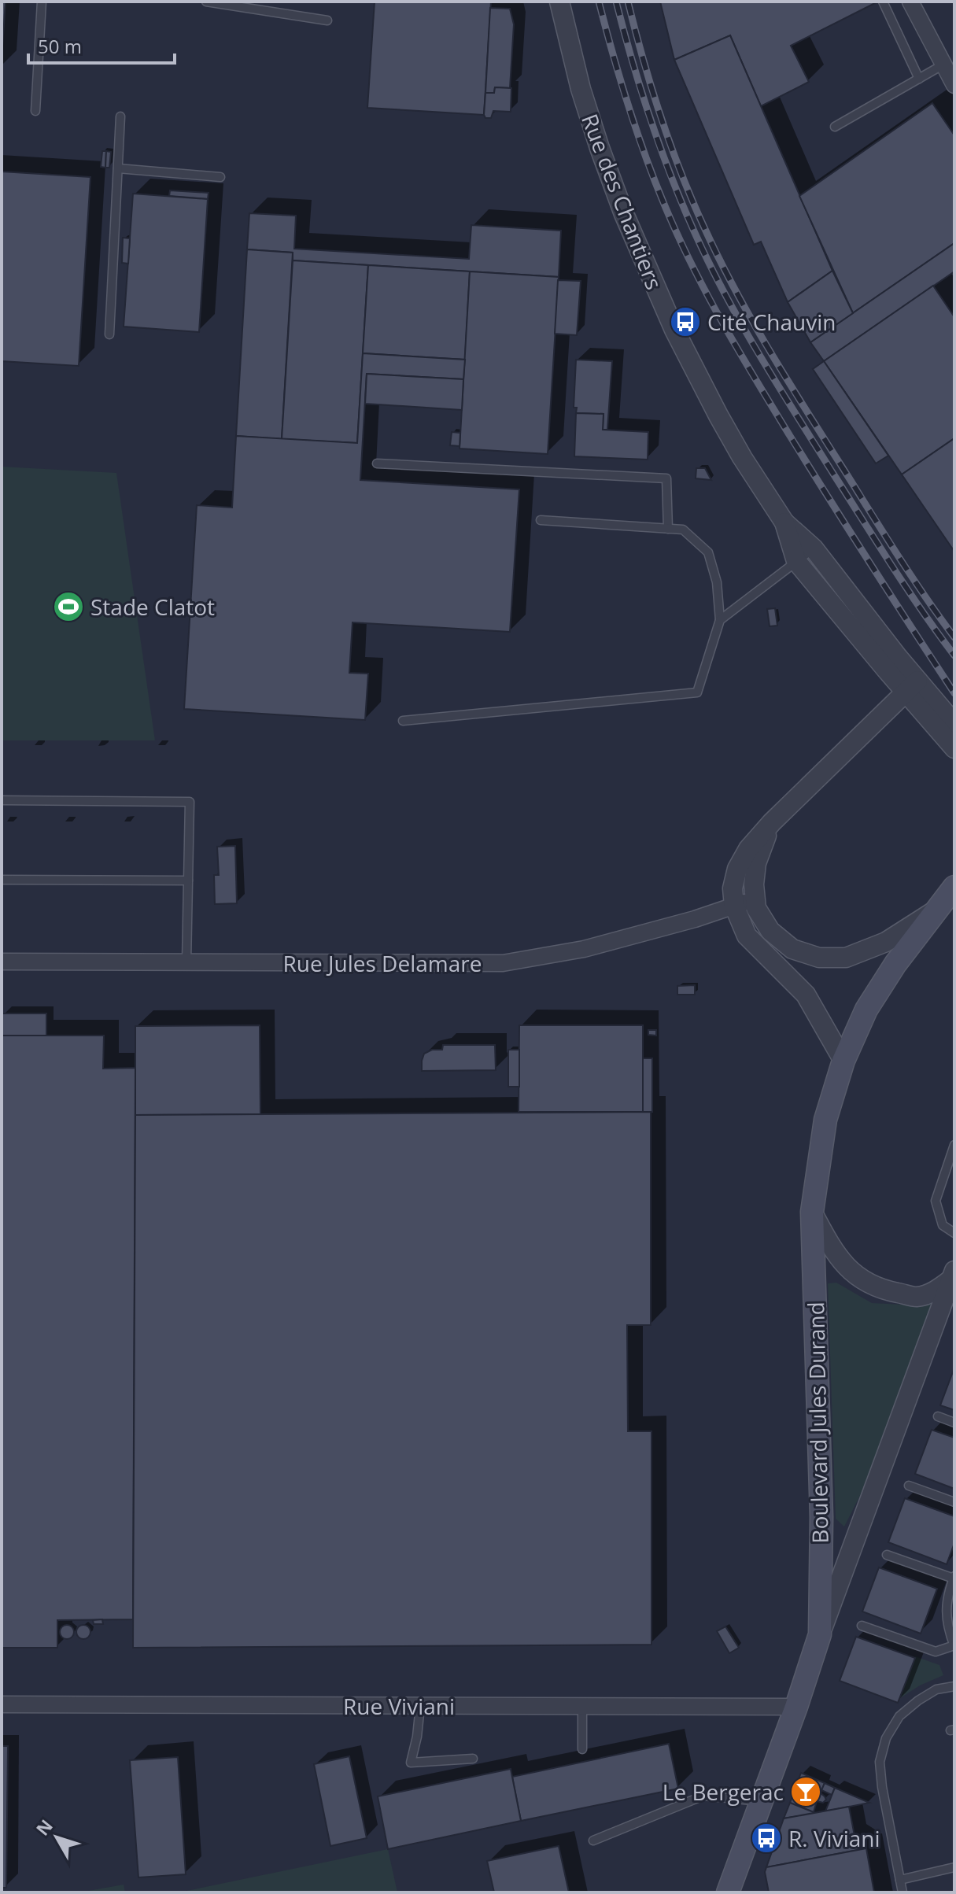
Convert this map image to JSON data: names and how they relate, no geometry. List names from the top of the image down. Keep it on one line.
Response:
{"streets":{"main road":["Boulevard Jules Durand"],"street":["Rue des Chantiers","Rue Jules Delamare","Rue Viviani"]},"crossings":[["Rue des Chantiers","Boulevard Jules Durand"],["Rue Jules Delamare","Boulevard Jules Durand"],["Boulevard Jules Durand","Rue Viviani"]],"places":{"bus stop":["Cité Chauvin","R. Viviani"],"sports":["Stade Clatot"],"bar":["Le Bergerac"]},"scale_bar":"50 m","north":"top left"}
